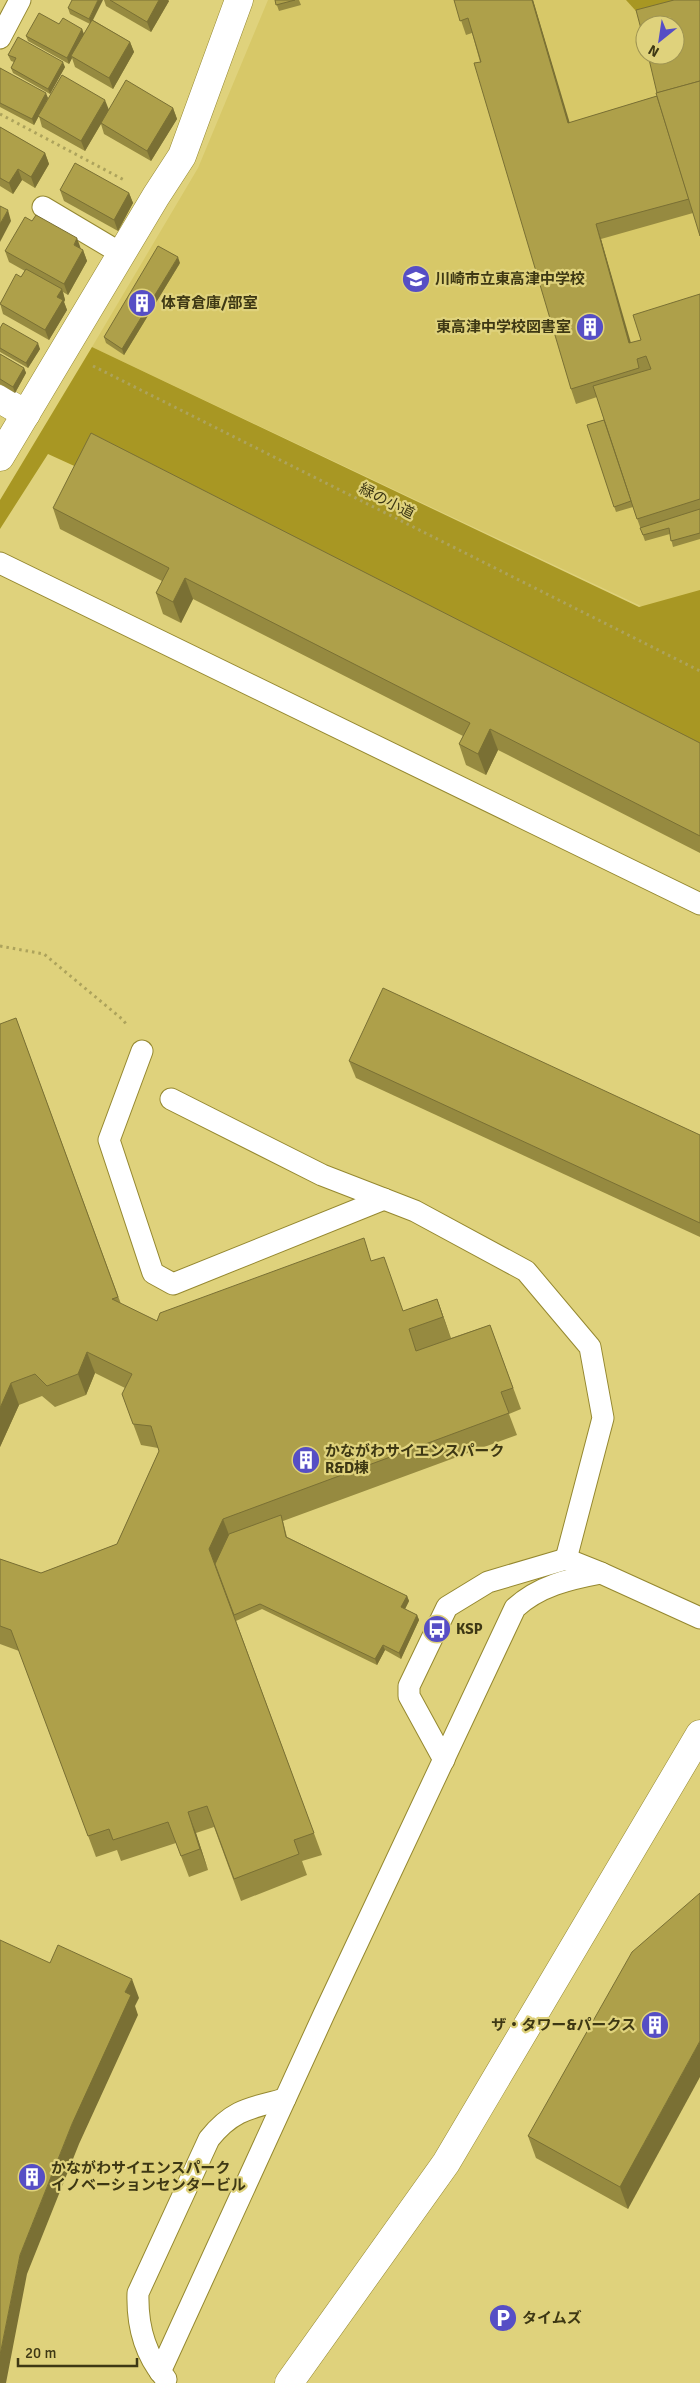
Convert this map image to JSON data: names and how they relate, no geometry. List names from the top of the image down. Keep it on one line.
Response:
{"streets":{"path":["緑の小道"]},"places":{"school or university":["川崎市立東高津中学校"],"building":["体育倉庫/部室","東高津中学校図書室","かながわサイエンスパーク R&D棟","ザ・タワー&パークス","かながわサイエンスパーク イノベーションセンタービル"],"bus stop":["KSP"],"parking":["タイムズ"]},"scale_bar":"20 m","north":"bottom left"}
